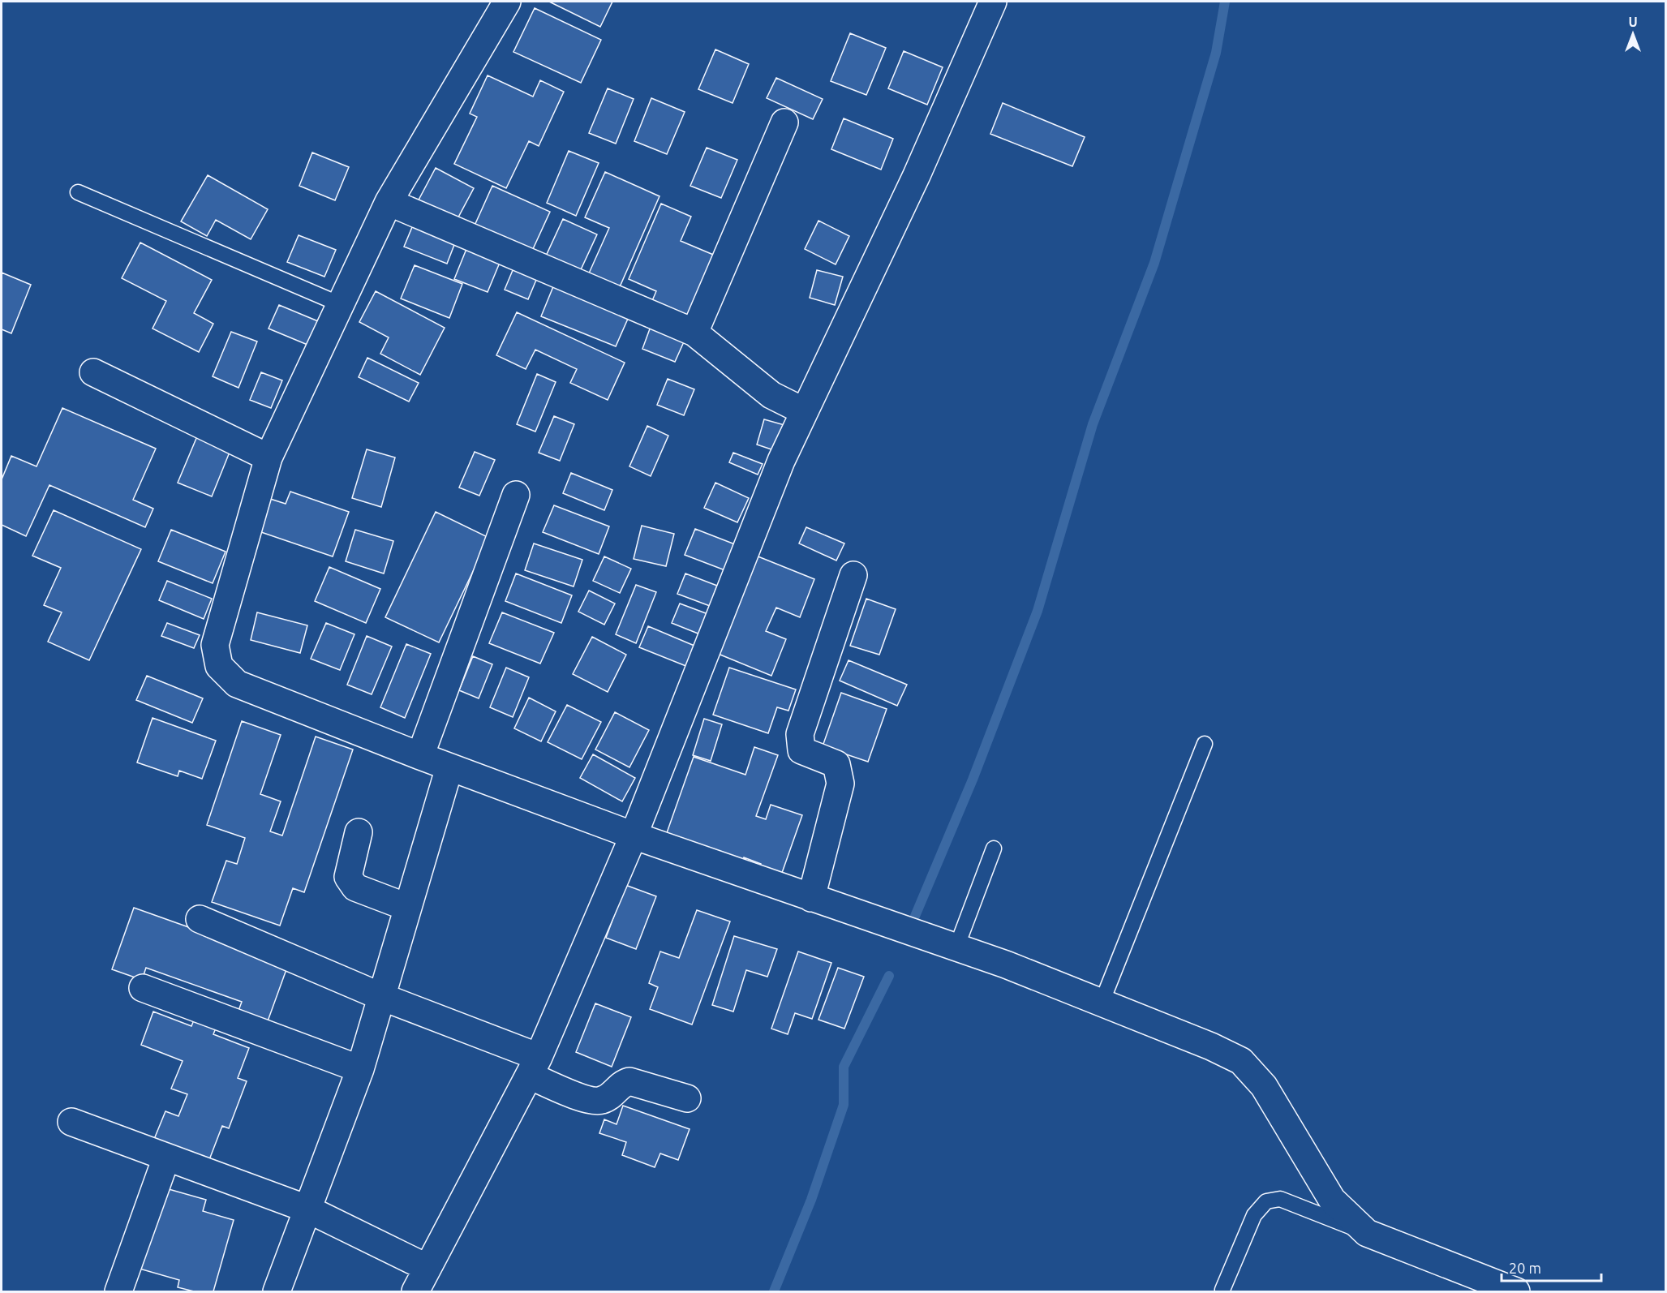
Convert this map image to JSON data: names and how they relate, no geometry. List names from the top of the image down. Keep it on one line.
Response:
{"scale_bar":"20 m","north":"top"}
